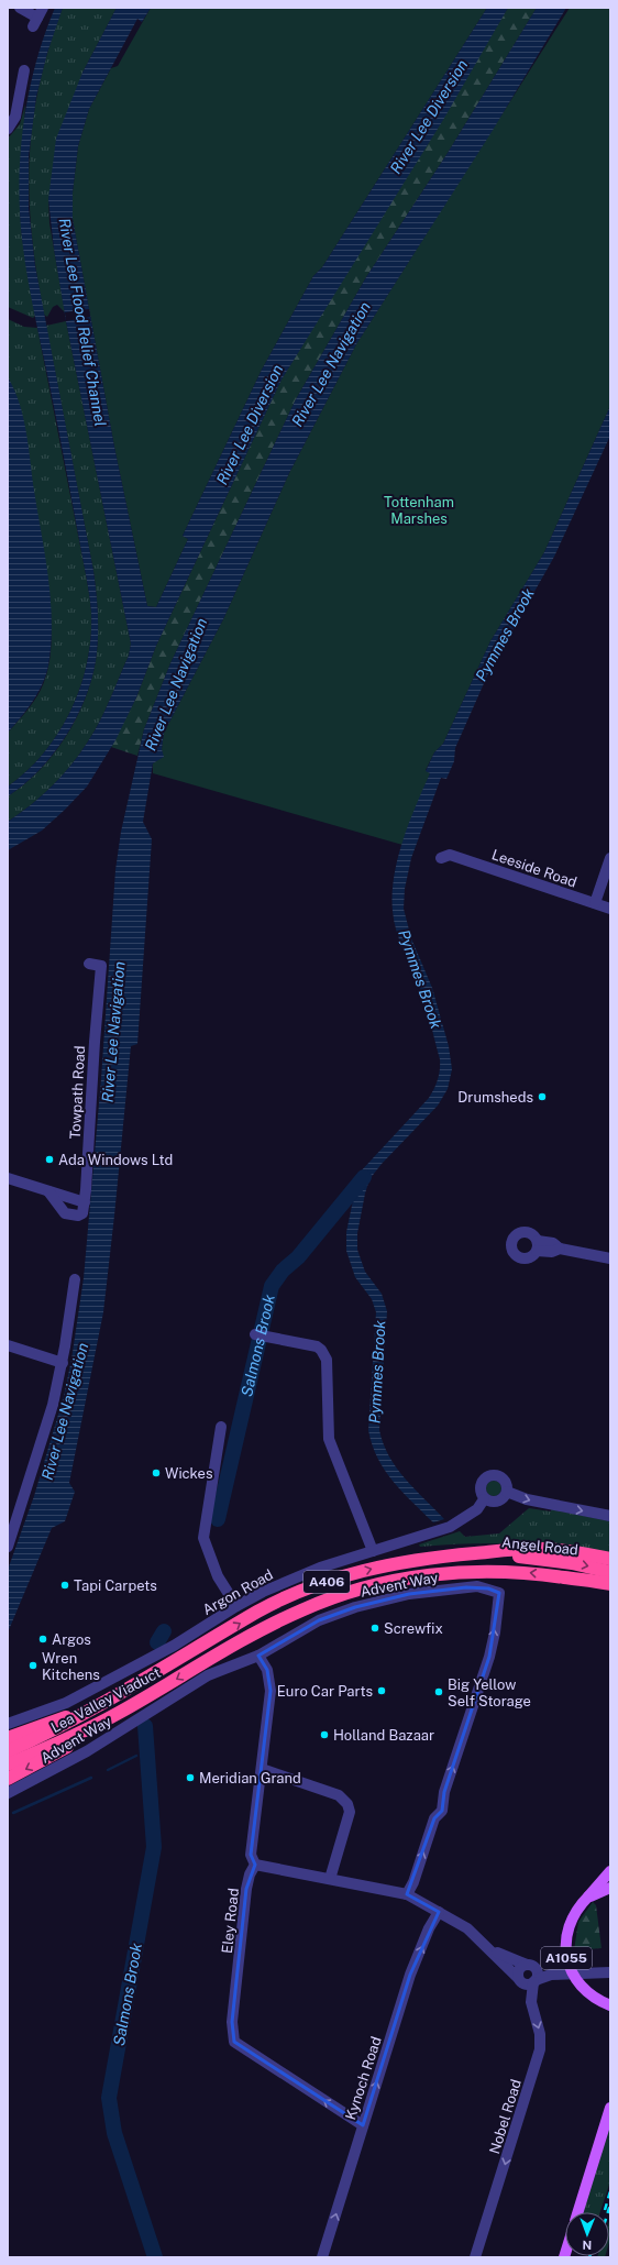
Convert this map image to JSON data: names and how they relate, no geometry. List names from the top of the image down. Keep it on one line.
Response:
{"streets":{"highway":["Angel Road","A406","Lea Valley Viaduct"],"main road":["A1055"],"street":["Leeside Road","Towpath Road","Advent Way","Argon Road","Eley Road","Kynoch Road","Nobel Road"]},"crossings":[["Angel Road","A406"],["Angel Road","Lea Valley Viaduct"],["A406","Lea Valley Viaduct"],["Eley Road","Kynoch Road"]],"one_way":["Eley Road","Kynoch Road","Nobel Road"],"water":["River Lee Diversion","River Lee Flood Relief Channel","River Lee Navigation","Pymmes Brook","Salmons Brook"],"parks":["Tottenham Marshes"],"places":["Drumsheds","Ada Windows Ltd","Wickes","Tapi Carpets","Screwfix","Argos","Wren Kitchens","Euro Car Parts","Big Yellow Self Storage","Holland Bazaar","Meridian Grand"],"north":"bottom"}
